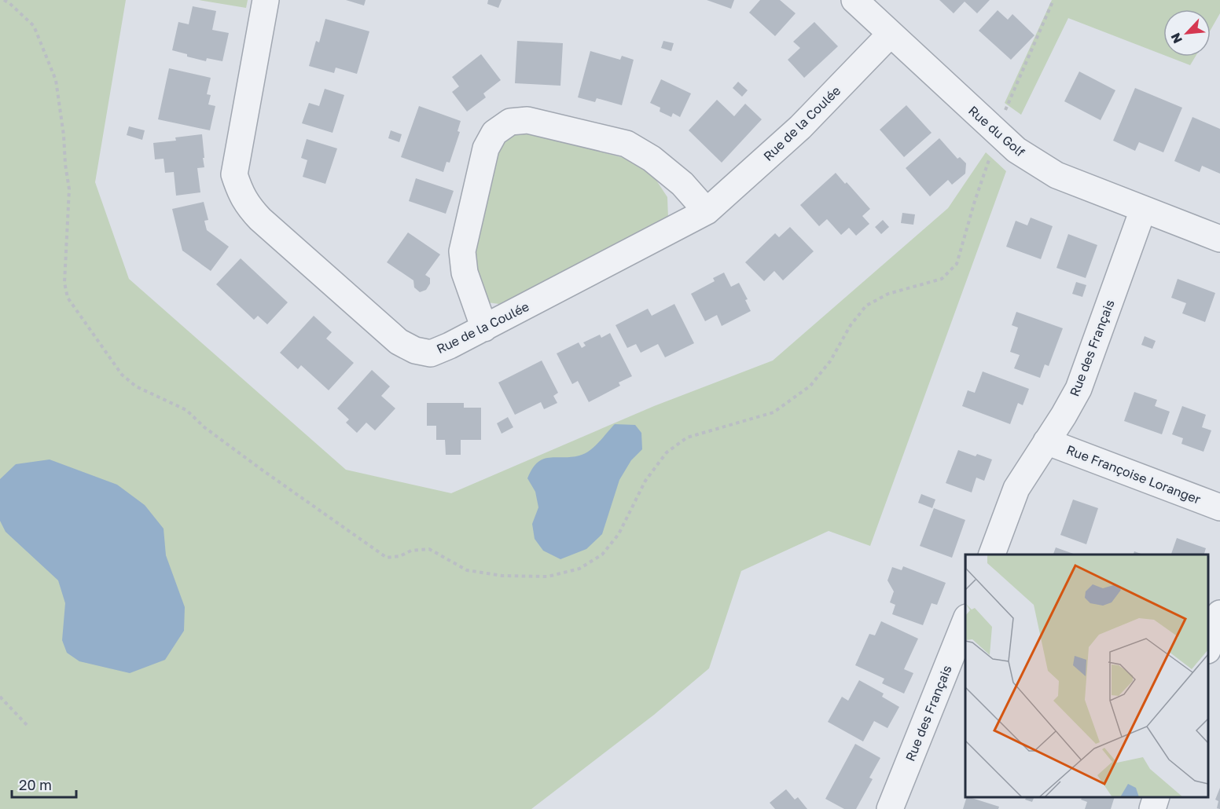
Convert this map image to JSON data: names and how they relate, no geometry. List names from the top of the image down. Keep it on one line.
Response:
{"streets":{"street":["Rue de la Coulée","Rue du Golf","Rue des Français","Rue Françoise Loranger"]},"crossings":[["Rue de la Coulée","Rue du Golf"],["Rue du Golf","Rue des Français"],["Rue des Français","Rue Françoise Loranger"]],"scale_bar":"20 m","north":"bottom left"}
